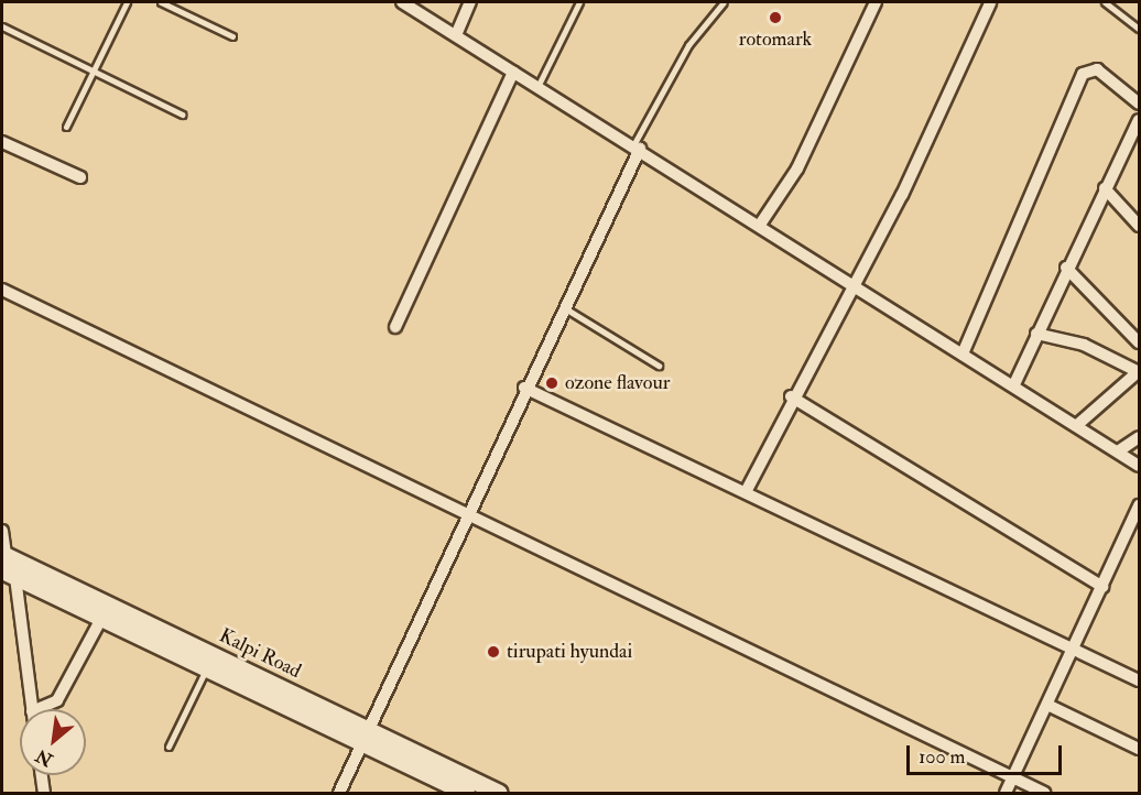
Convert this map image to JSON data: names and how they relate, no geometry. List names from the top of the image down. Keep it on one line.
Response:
{"streets":{"main road":["Kalpi Road"]},"places":["rotomark","ozone flavour","tirupati hyundai"],"scale_bar":"100 m","north":"bottom left"}
